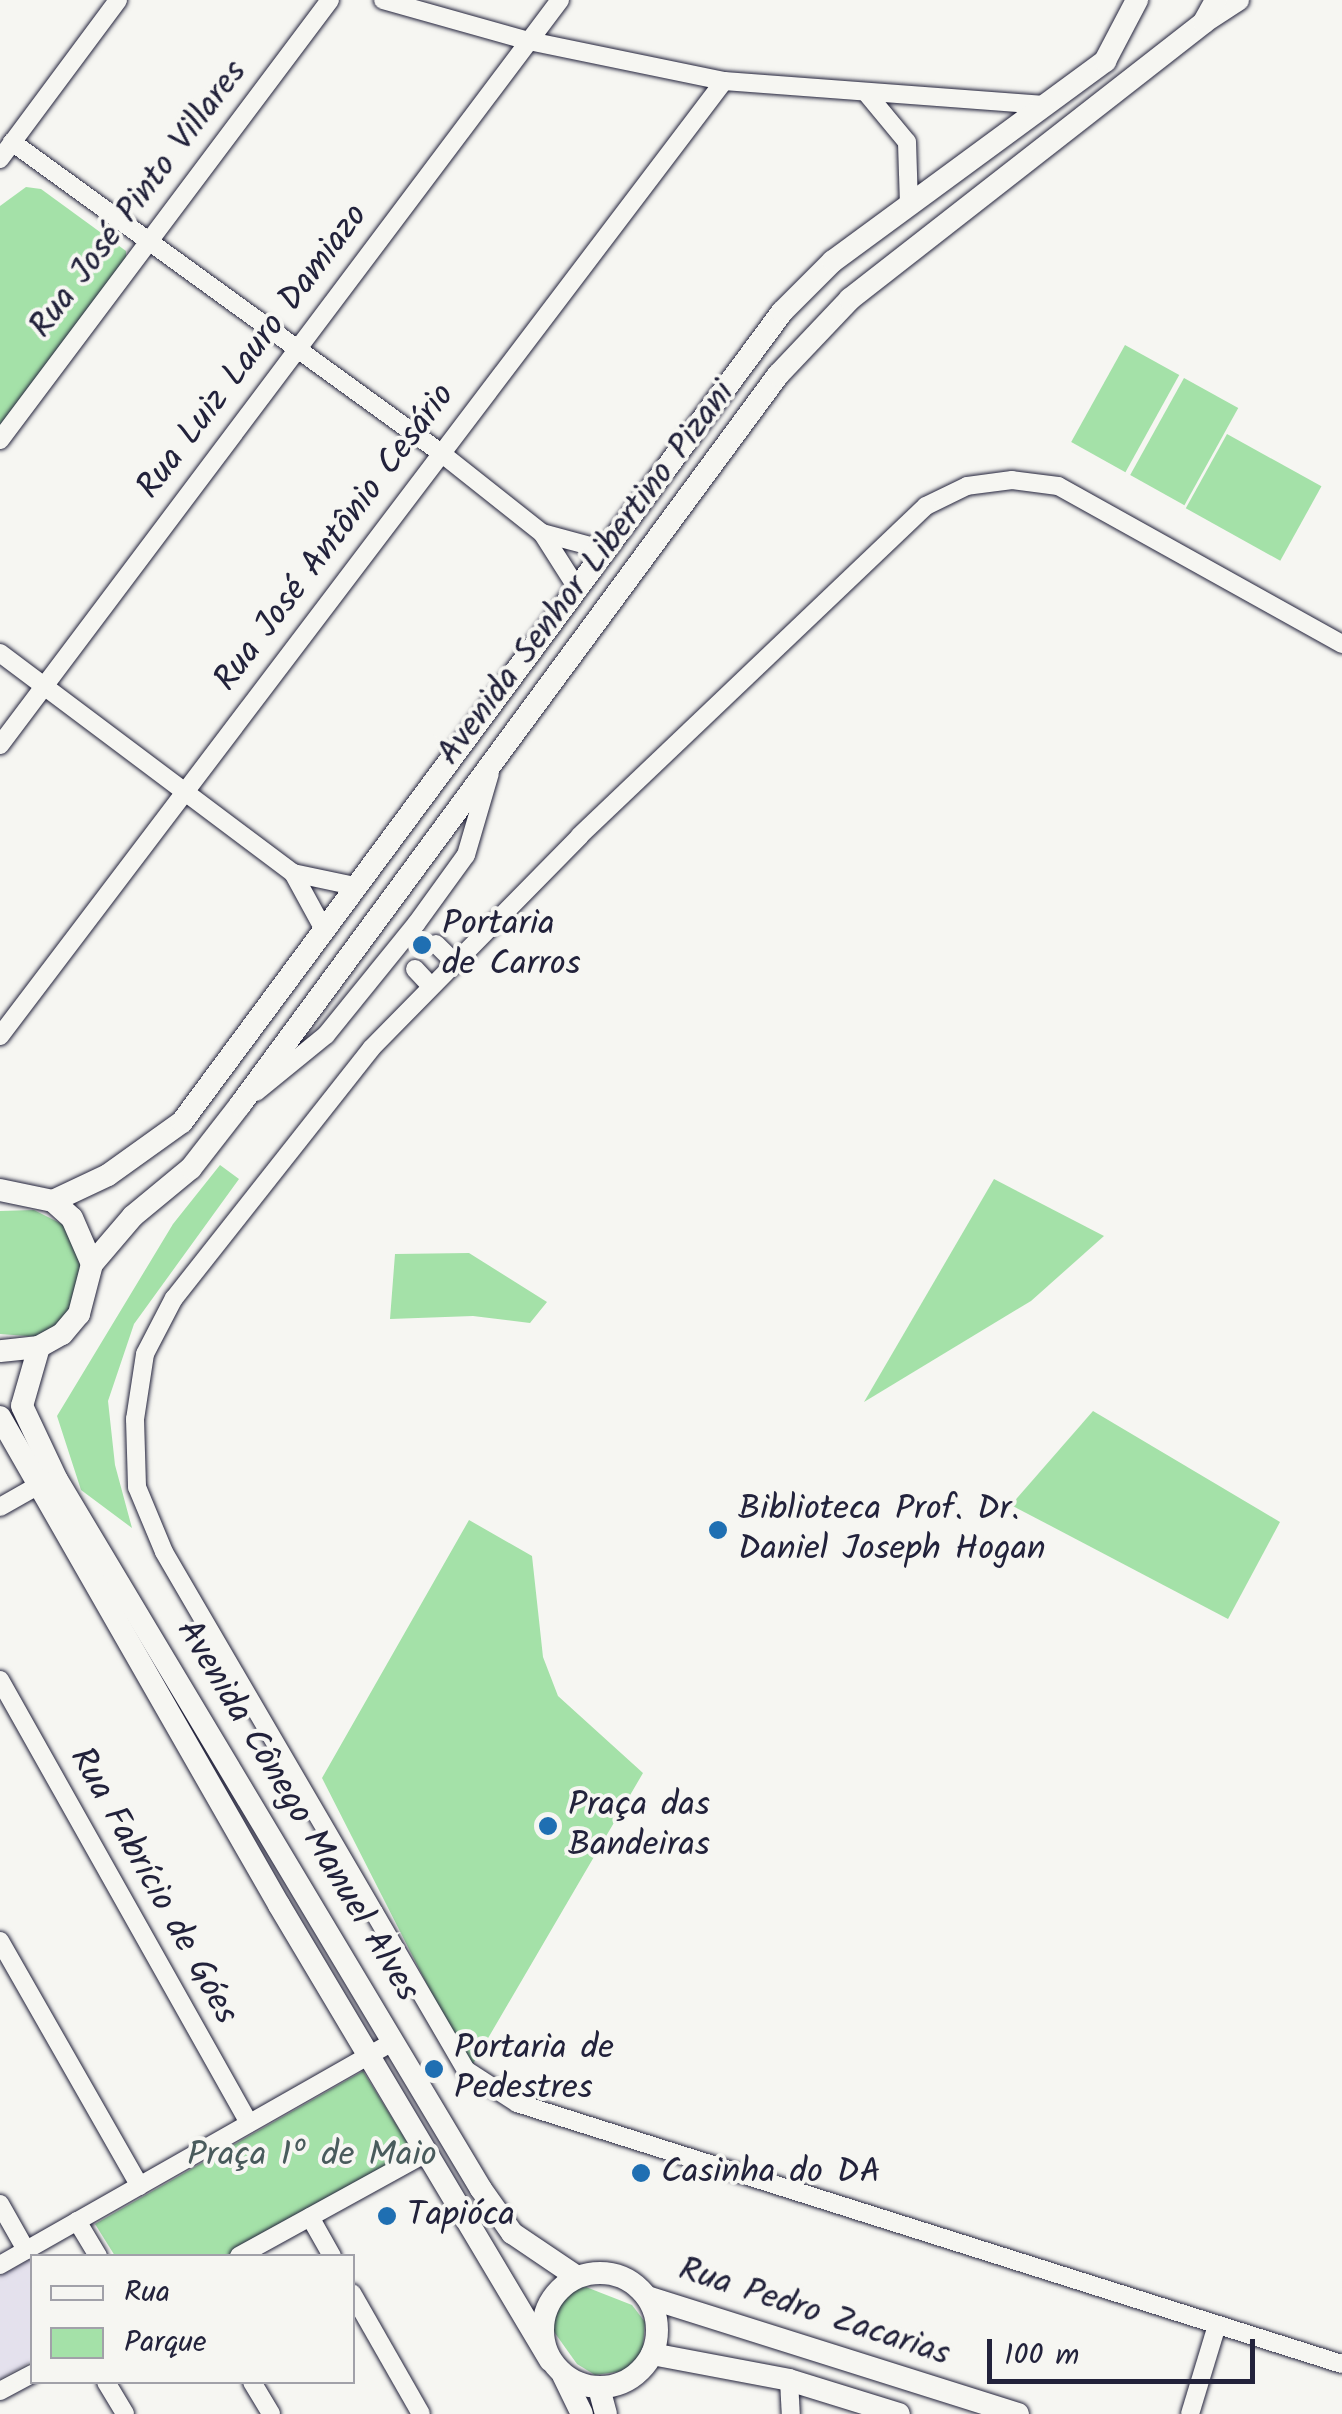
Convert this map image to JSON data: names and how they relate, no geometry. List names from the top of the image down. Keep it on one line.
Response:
{"streets":{"street":["Rua José Pinto Villares","Rua Luiz Lauro Damiazo","Rua José Antônio Cesário","Avenida Senhor Libertino Pizani","Avenida Cônego Manuel Alves","Rua Fabrício de Góes","Rua Pedro Zacarias"]},"crossings":[["Avenida Cônego Manuel Alves","Rua Pedro Zacarias"]],"parks":["Praça 1º de Maio"],"places":["Portaria de Carros","Biblioteca Prof. Dr. Daniel Joseph Hogan","Praça das Bandeiras","Portaria de Pedestres","Casinha do DA","Tapióca"],"legend":["Rua","Parque"],"scale_bar":"100 m"}
